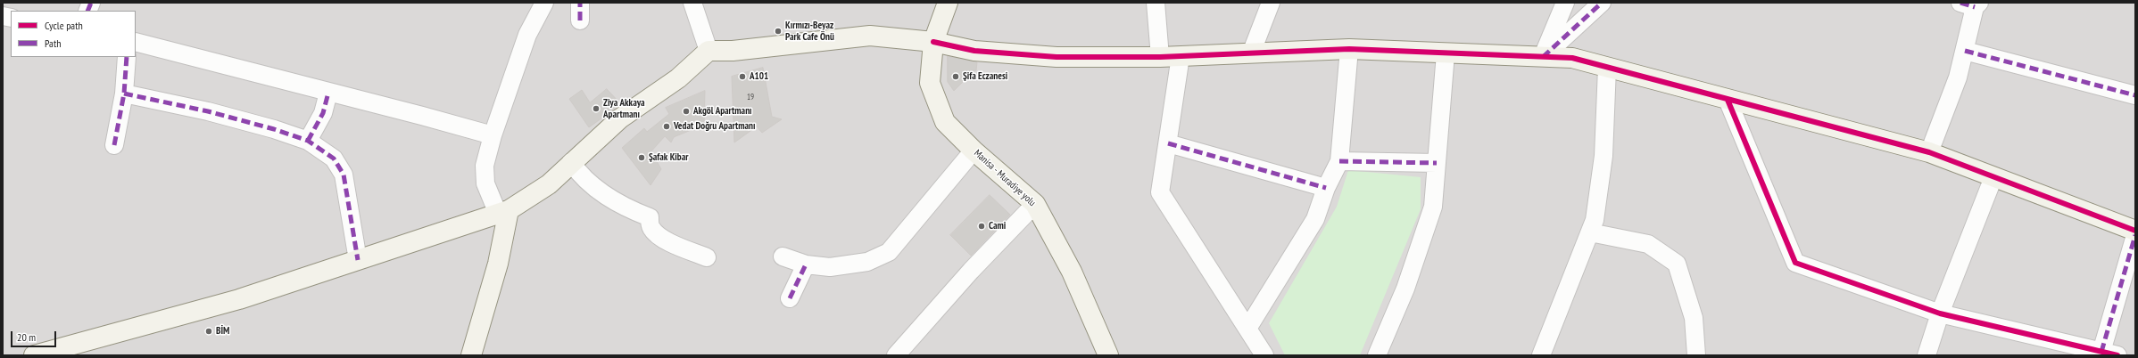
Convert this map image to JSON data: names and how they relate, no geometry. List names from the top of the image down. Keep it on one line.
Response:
{"streets":{"main road":["Manisa - Muradiye yolu"]},"places":["Kırmızı-Beyaz Park Cafe Önü","A101","Şifa Eczanesi","Ziya Akkaya Apartmanı","Akgöl Apartmanı","Vedat Doğru Apartmanı","Şafak Kibar","Cami","BİM"],"house_numbers":["19"],"legend":["Cycle path","Path"],"scale_bar":"20 m"}
